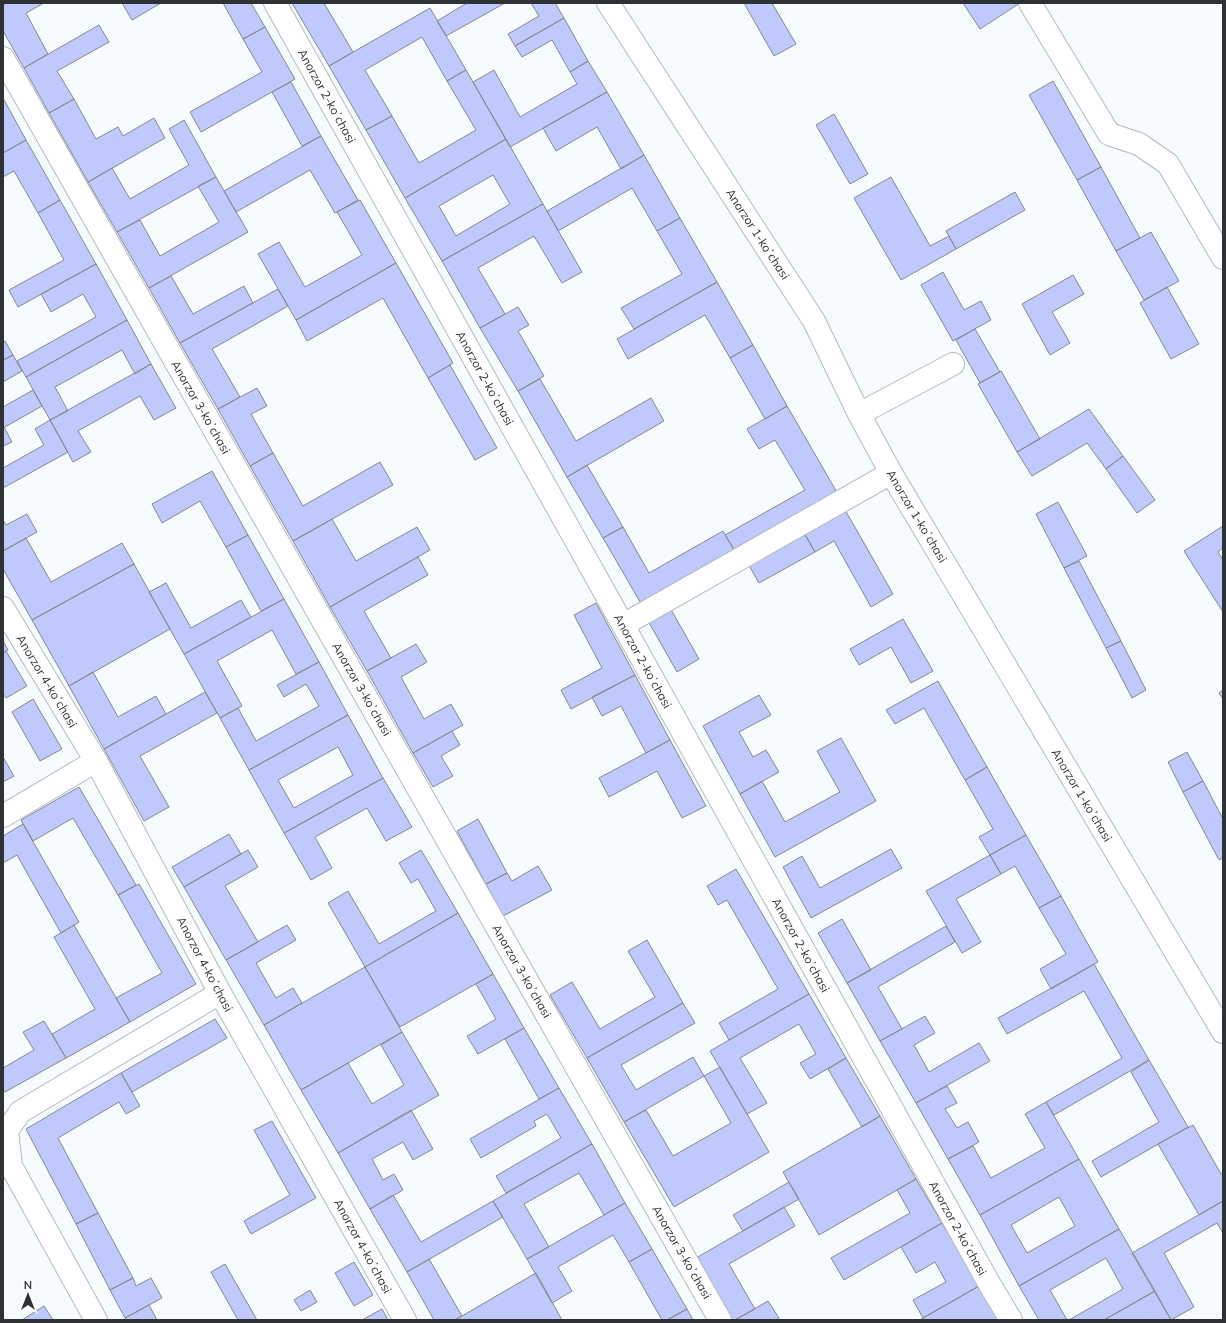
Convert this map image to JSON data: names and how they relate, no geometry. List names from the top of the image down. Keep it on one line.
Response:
{"streets":{"street":["Аnorzor 2-koʼchasi","Аnorzor 1-koʼchasi","Аnorzor 3-koʼchasi","Аnorzor 4-koʼchasi"]},"north":"top"}
